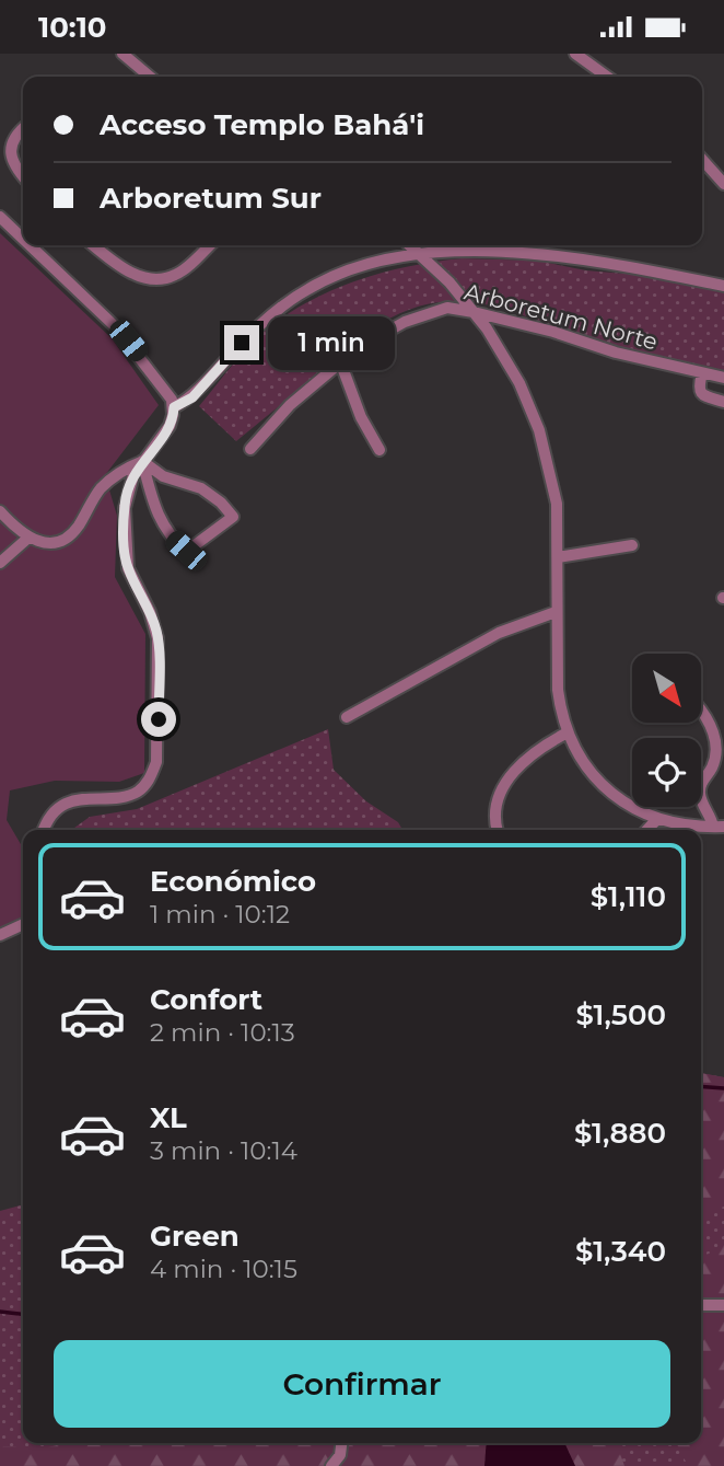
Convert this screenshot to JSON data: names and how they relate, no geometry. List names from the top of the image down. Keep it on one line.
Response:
{"streets":{"street":["Arboretum Norte"]},"north":"bottom right","page":{"status":"10:10","banner":["Acceso Templo Bahá'i","Arboretum Sur"],"bubble":"1 min","list":[{"name":"Económico","note":"1 min · 10:12","value":"$1,110"},{"name":"Confort","note":"2 min · 10:13","value":"$1,500"},{"name":"XL","note":"3 min · 10:14","value":"$1,880"},{"name":"Green","note":"4 min · 10:15","value":"$1,340"}],"buttons":"Confirmar"}}
